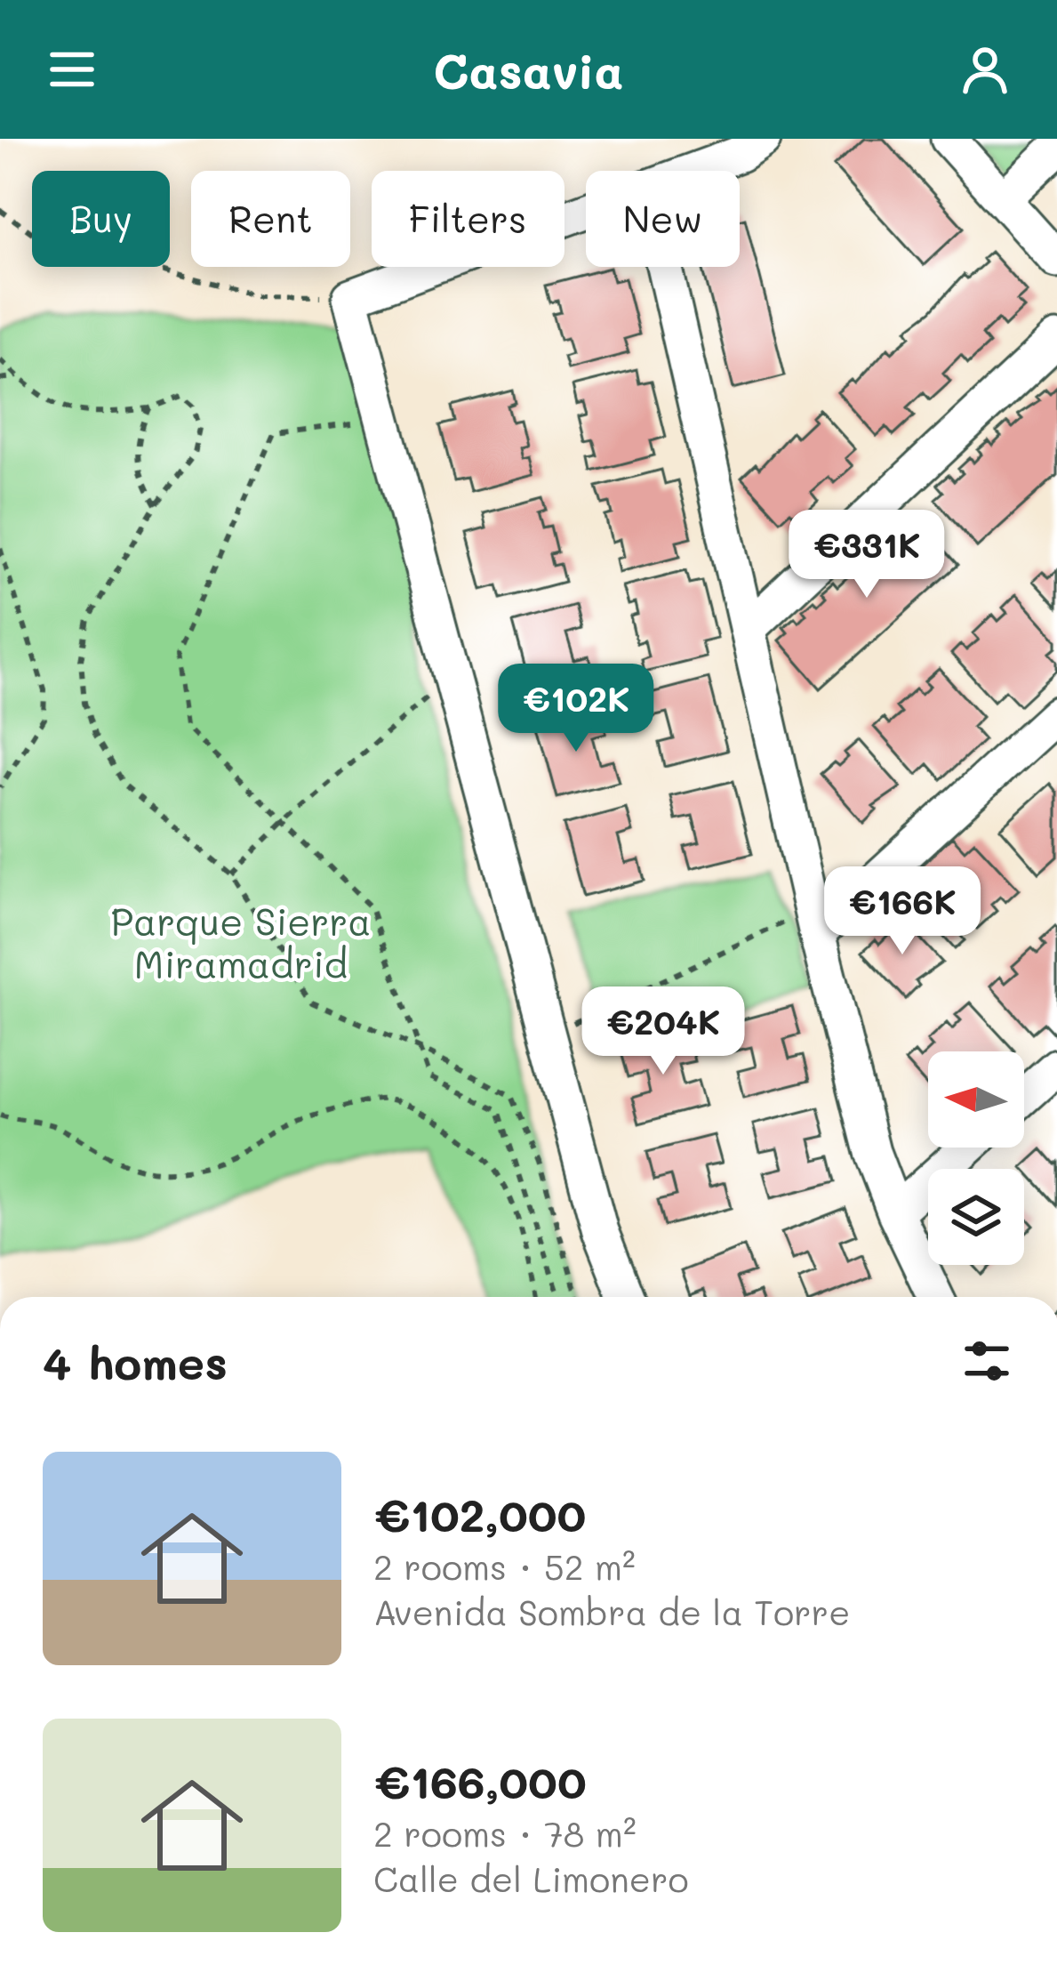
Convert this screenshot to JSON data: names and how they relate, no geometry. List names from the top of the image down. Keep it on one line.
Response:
{"parks":["Parque Sierra Miramadrid"],"north":"left","page":{"header":"Casavia","chip":["Buy","Rent","Filters","New"],"price":["€331K","€102K","€166K","€204K"],"heading":"4 homes","list":[{"name":"€102,000","note":"2 rooms · 52 m² · Avenida Sombra de la Torre"},{"name":"€166,000","note":"2 rooms · 78 m² · Calle del Limonero"}]}}
